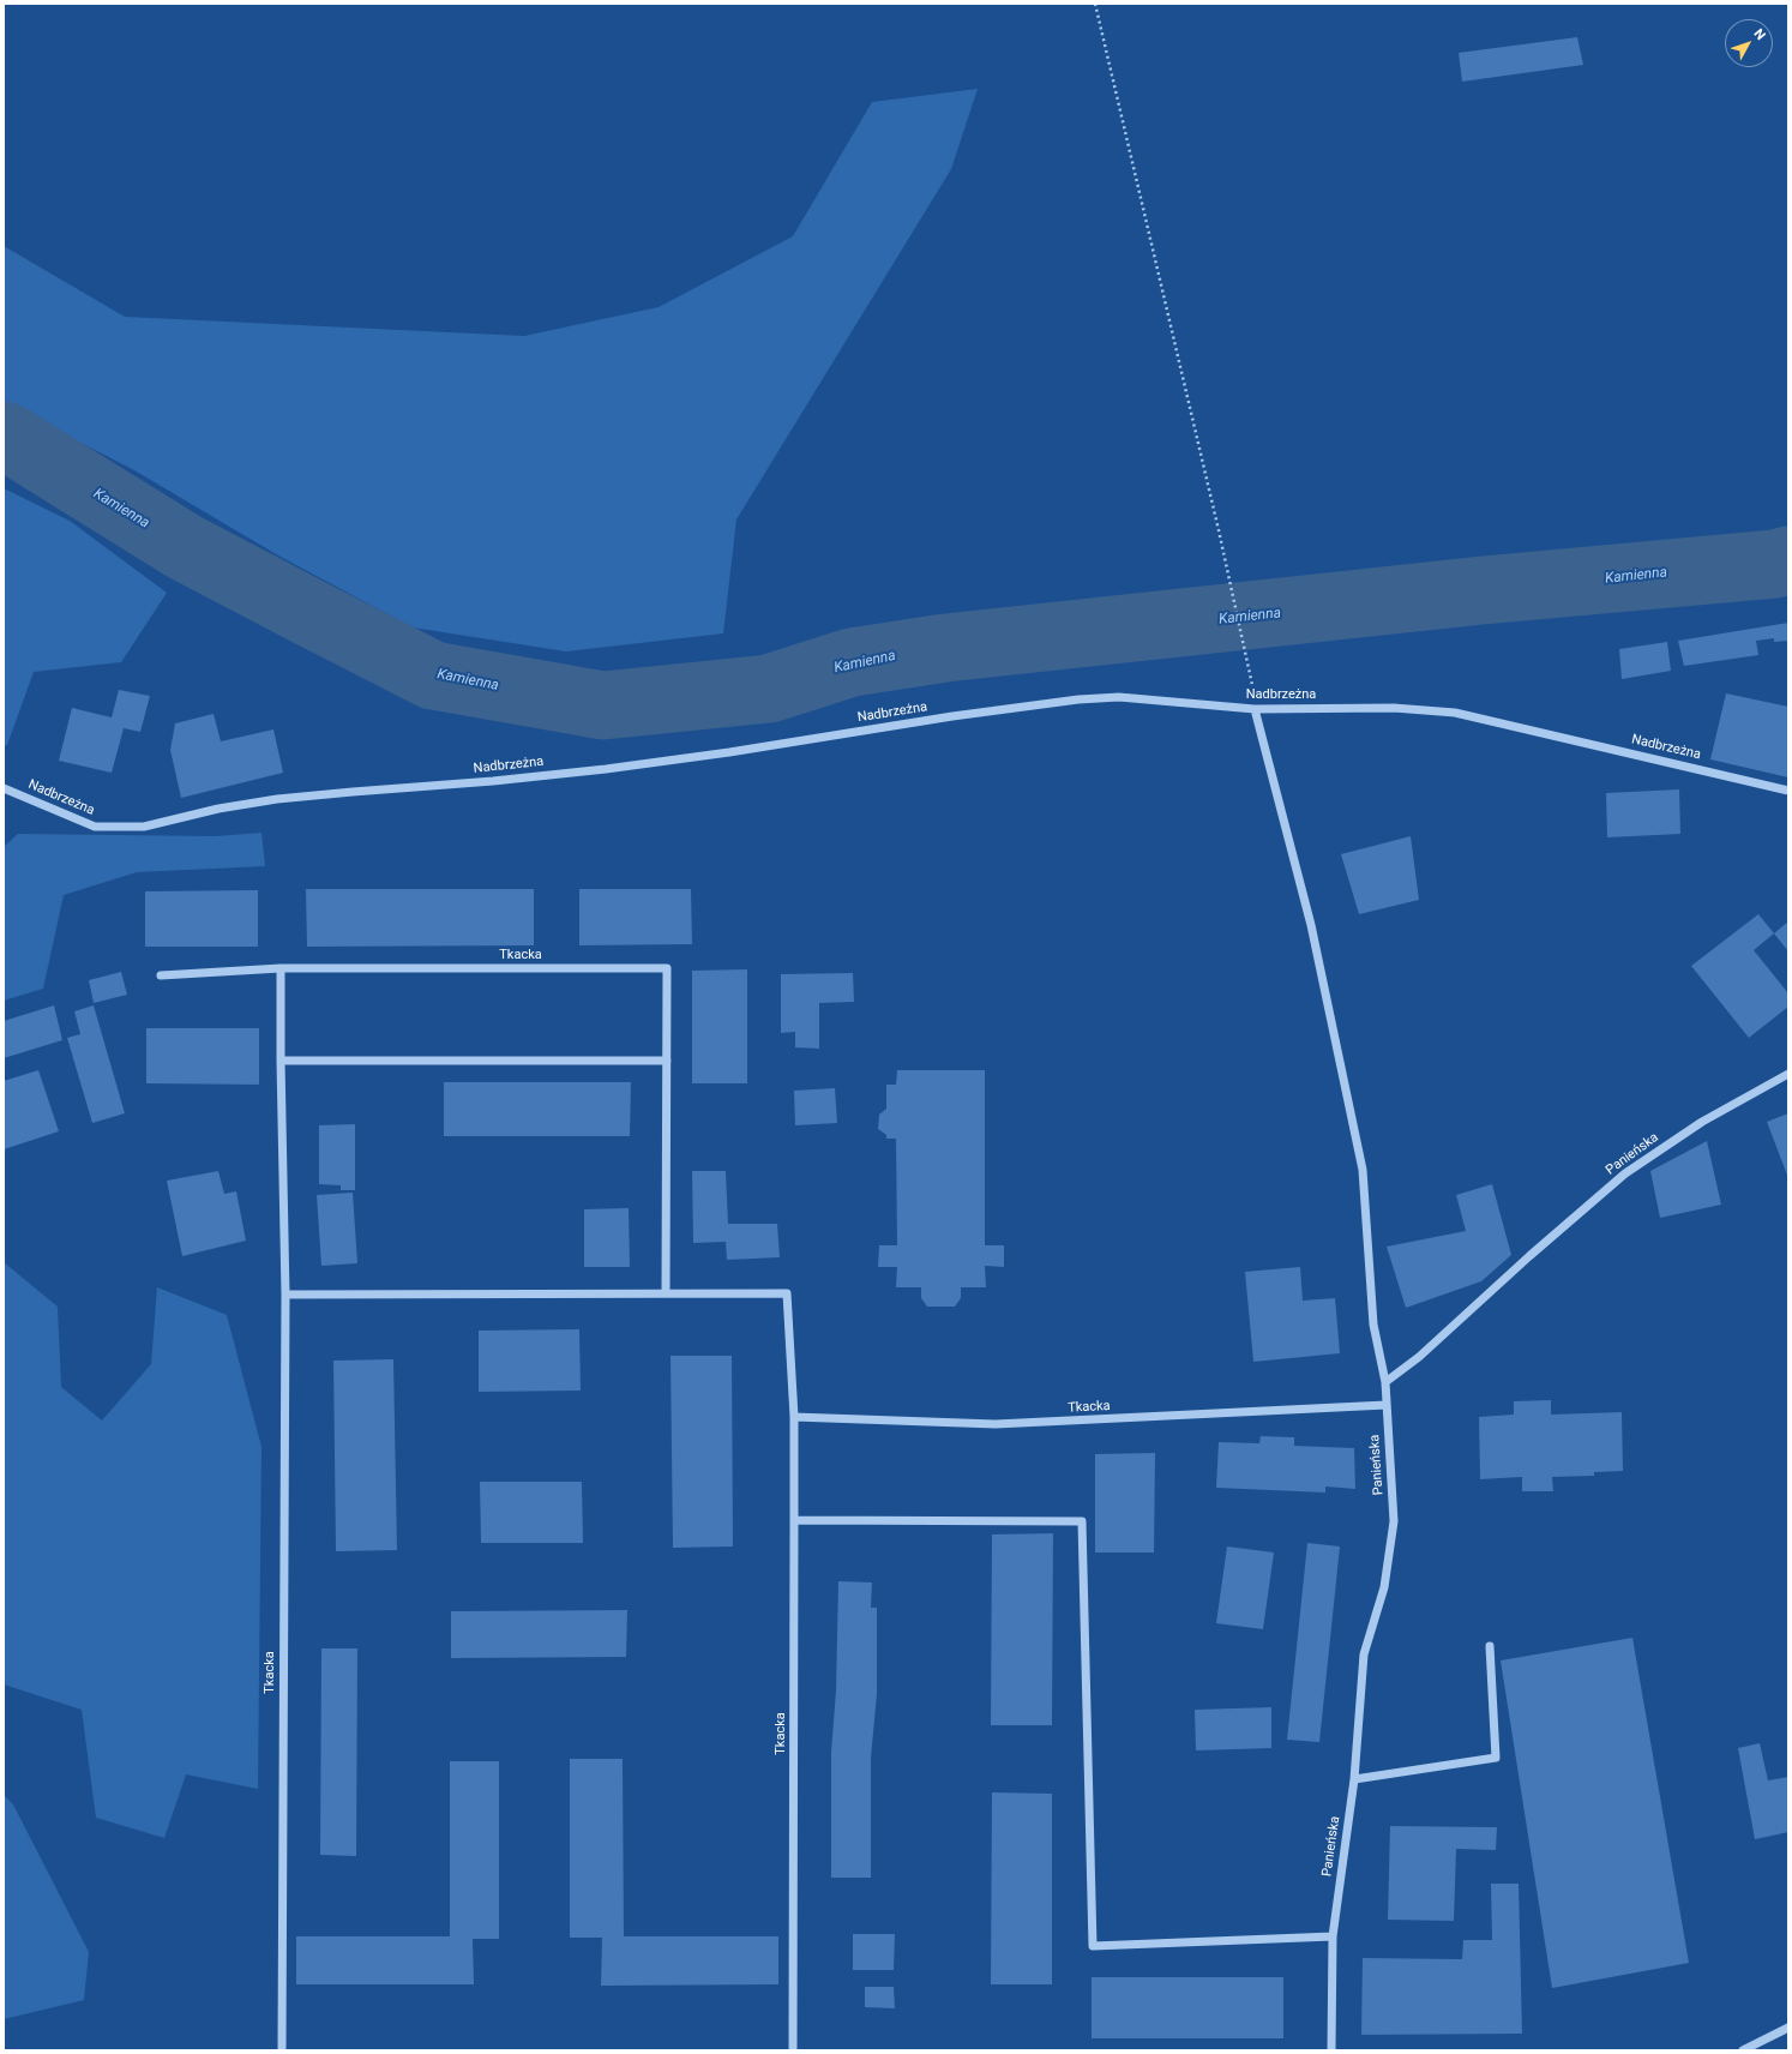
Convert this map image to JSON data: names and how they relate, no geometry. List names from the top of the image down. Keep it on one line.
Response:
{"streets":{"street":["Nadbrzeżna","Tkacka","Panieńska"]},"crossings":[["Tkacka","Panieńska"]],"water":["Kamienna"],"north":"top right"}
